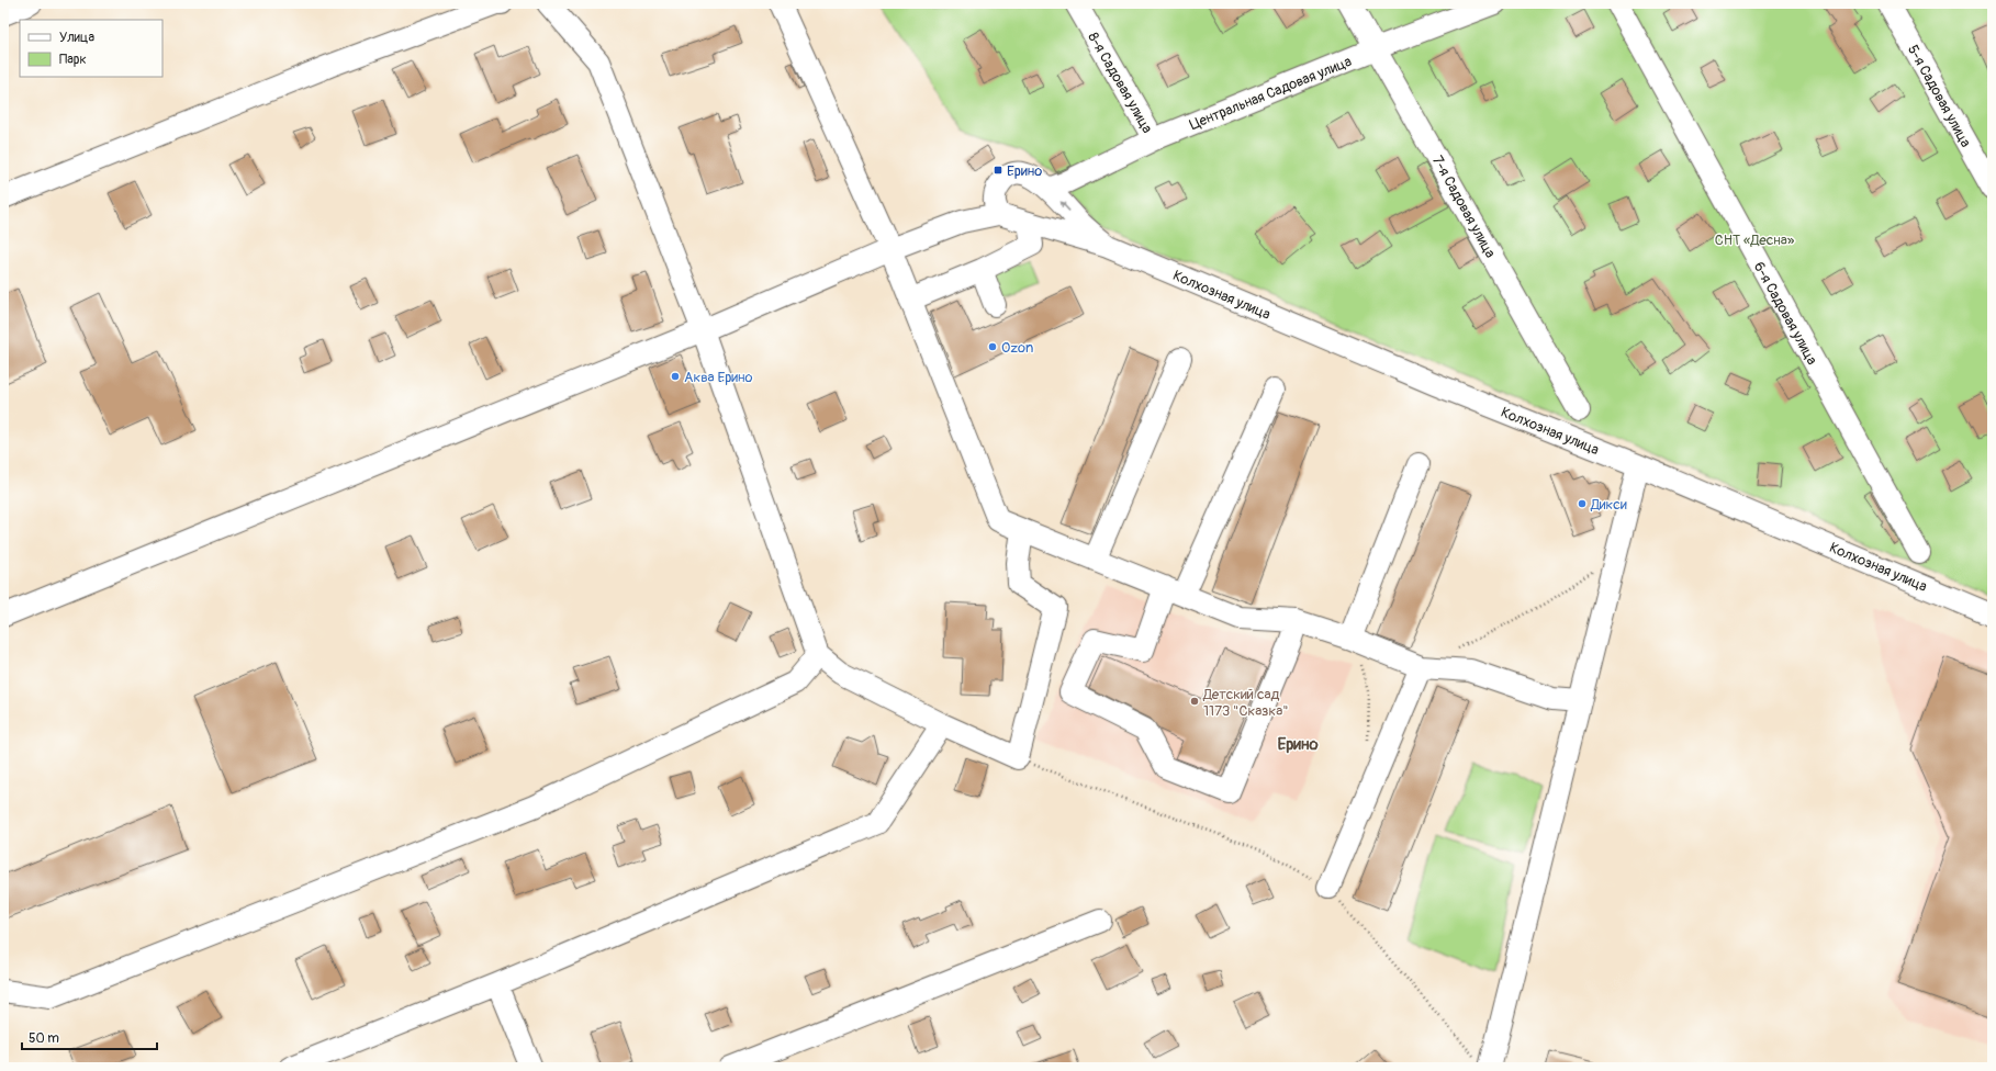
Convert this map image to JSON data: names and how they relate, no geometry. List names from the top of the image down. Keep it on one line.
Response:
{"streets":{"street":["8-я Садовая улица","Центральная Садовая улица","5-я Садовая улица","7-я Садовая улица","Колхозная улица","6-я Садовая улица"]},"crossings":[["8-я Садовая улица","Центральная Садовая улица"],["Центральная Садовая улица","7-я Садовая улица"],["Центральная Садовая улица","Колхозная улица"]],"districts":["Ерино"],"parks":["СНТ «Десна»"],"places":{"transit":["Ерино"],"other":["Ozon","Аква Ерино","Дикси","Детский сад 1173 \"Сказка\""]},"legend":["Улица","Парк"],"scale_bar":"50 m"}
